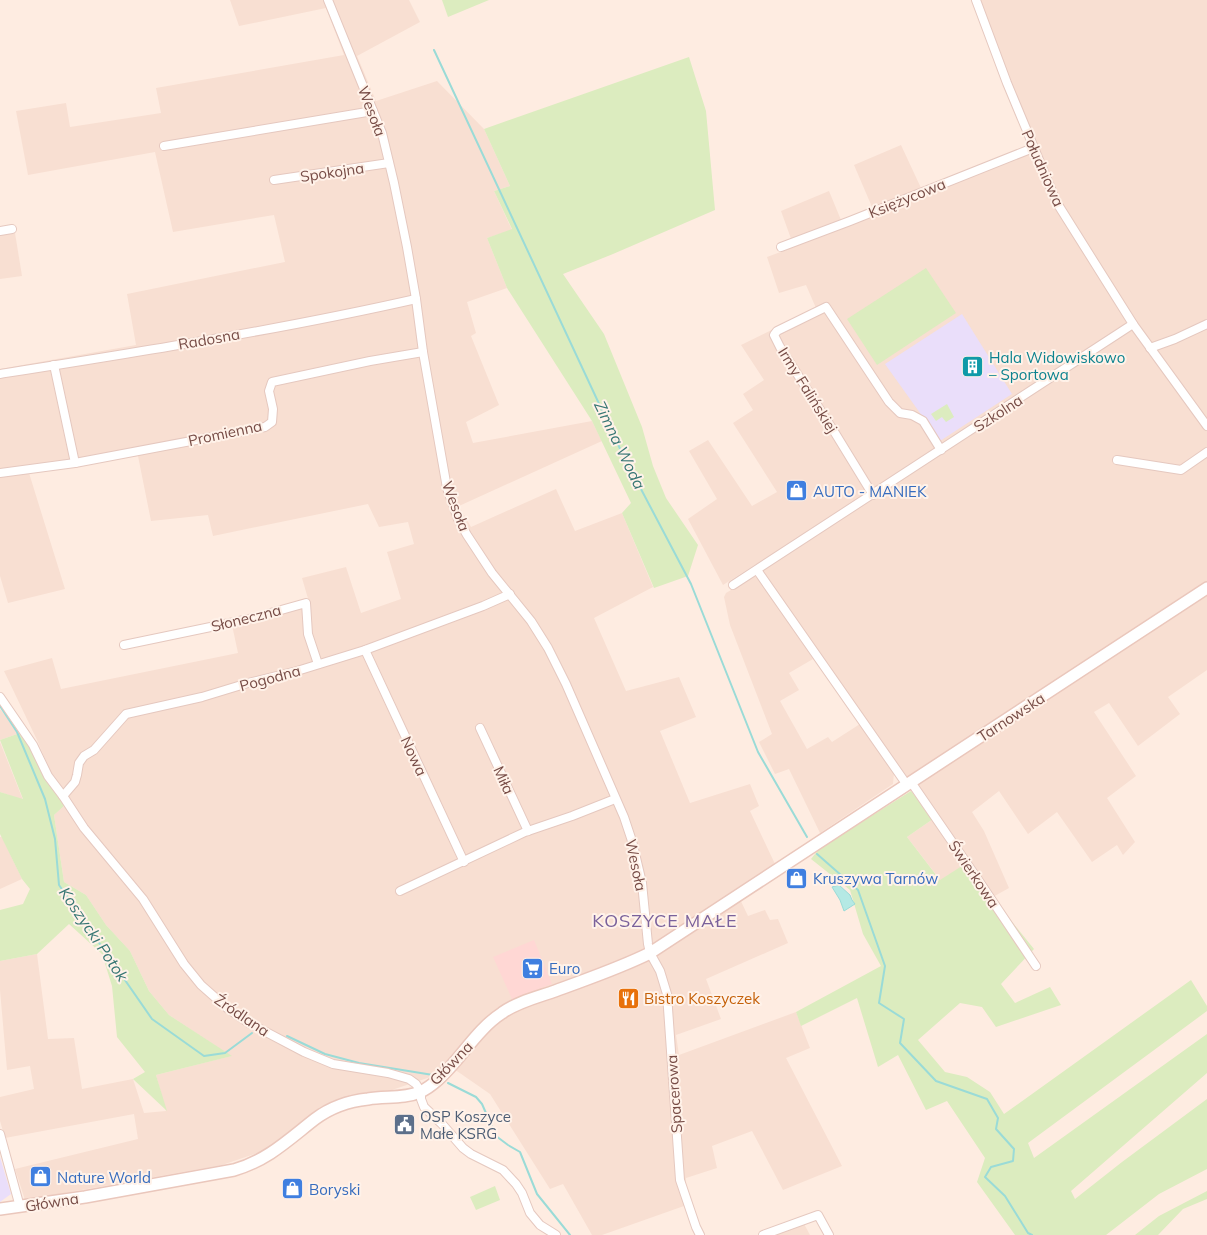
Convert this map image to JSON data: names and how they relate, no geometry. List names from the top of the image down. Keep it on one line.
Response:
{"streets":{"street":["Wesoła","Południowa","Spokojna","Księżycowa","Radosna","Irmy Falińskiej","Szkolna","Promienna","Słoneczna","Pogodna","Tarnowska","Nowa","Miła","Świerkowa","Źródlana","Główna","Spacerowa"]},"crossings":[["Wesoła","Spokojna"],["Wesoła","Radosna"],["Wesoła","Promienna"],["Wesoła","Pogodna"],["Wesoła","Główna"],["Wesoła","Spacerowa"],["Południowa","Księżycowa"],["Południowa","Szkolna"],["Irmy Falińskiej","Szkolna"],["Słoneczna","Pogodna"],["Pogodna","Nowa"],["Pogodna","Źródlana"],["Tarnowska","Świerkowa"],["Tarnowska","Główna"],["Źródlana","Główna"],["Główna","Spacerowa"]],"districts":["KOSZYCE MAŁE"],"water":["Zimna Woda","Koszycki Potok"],"places":{"building":["Hala Widowiskowo – Sportowa"],"shop":["AUTO - MANIEK","Kruszywa Tarnów","Nature World","Boryski"],"supermarket":["Euro"],"restaurant":["Bistro Koszyczek"],"public building":["OSP Koszyce Małe KSRG"]}}
